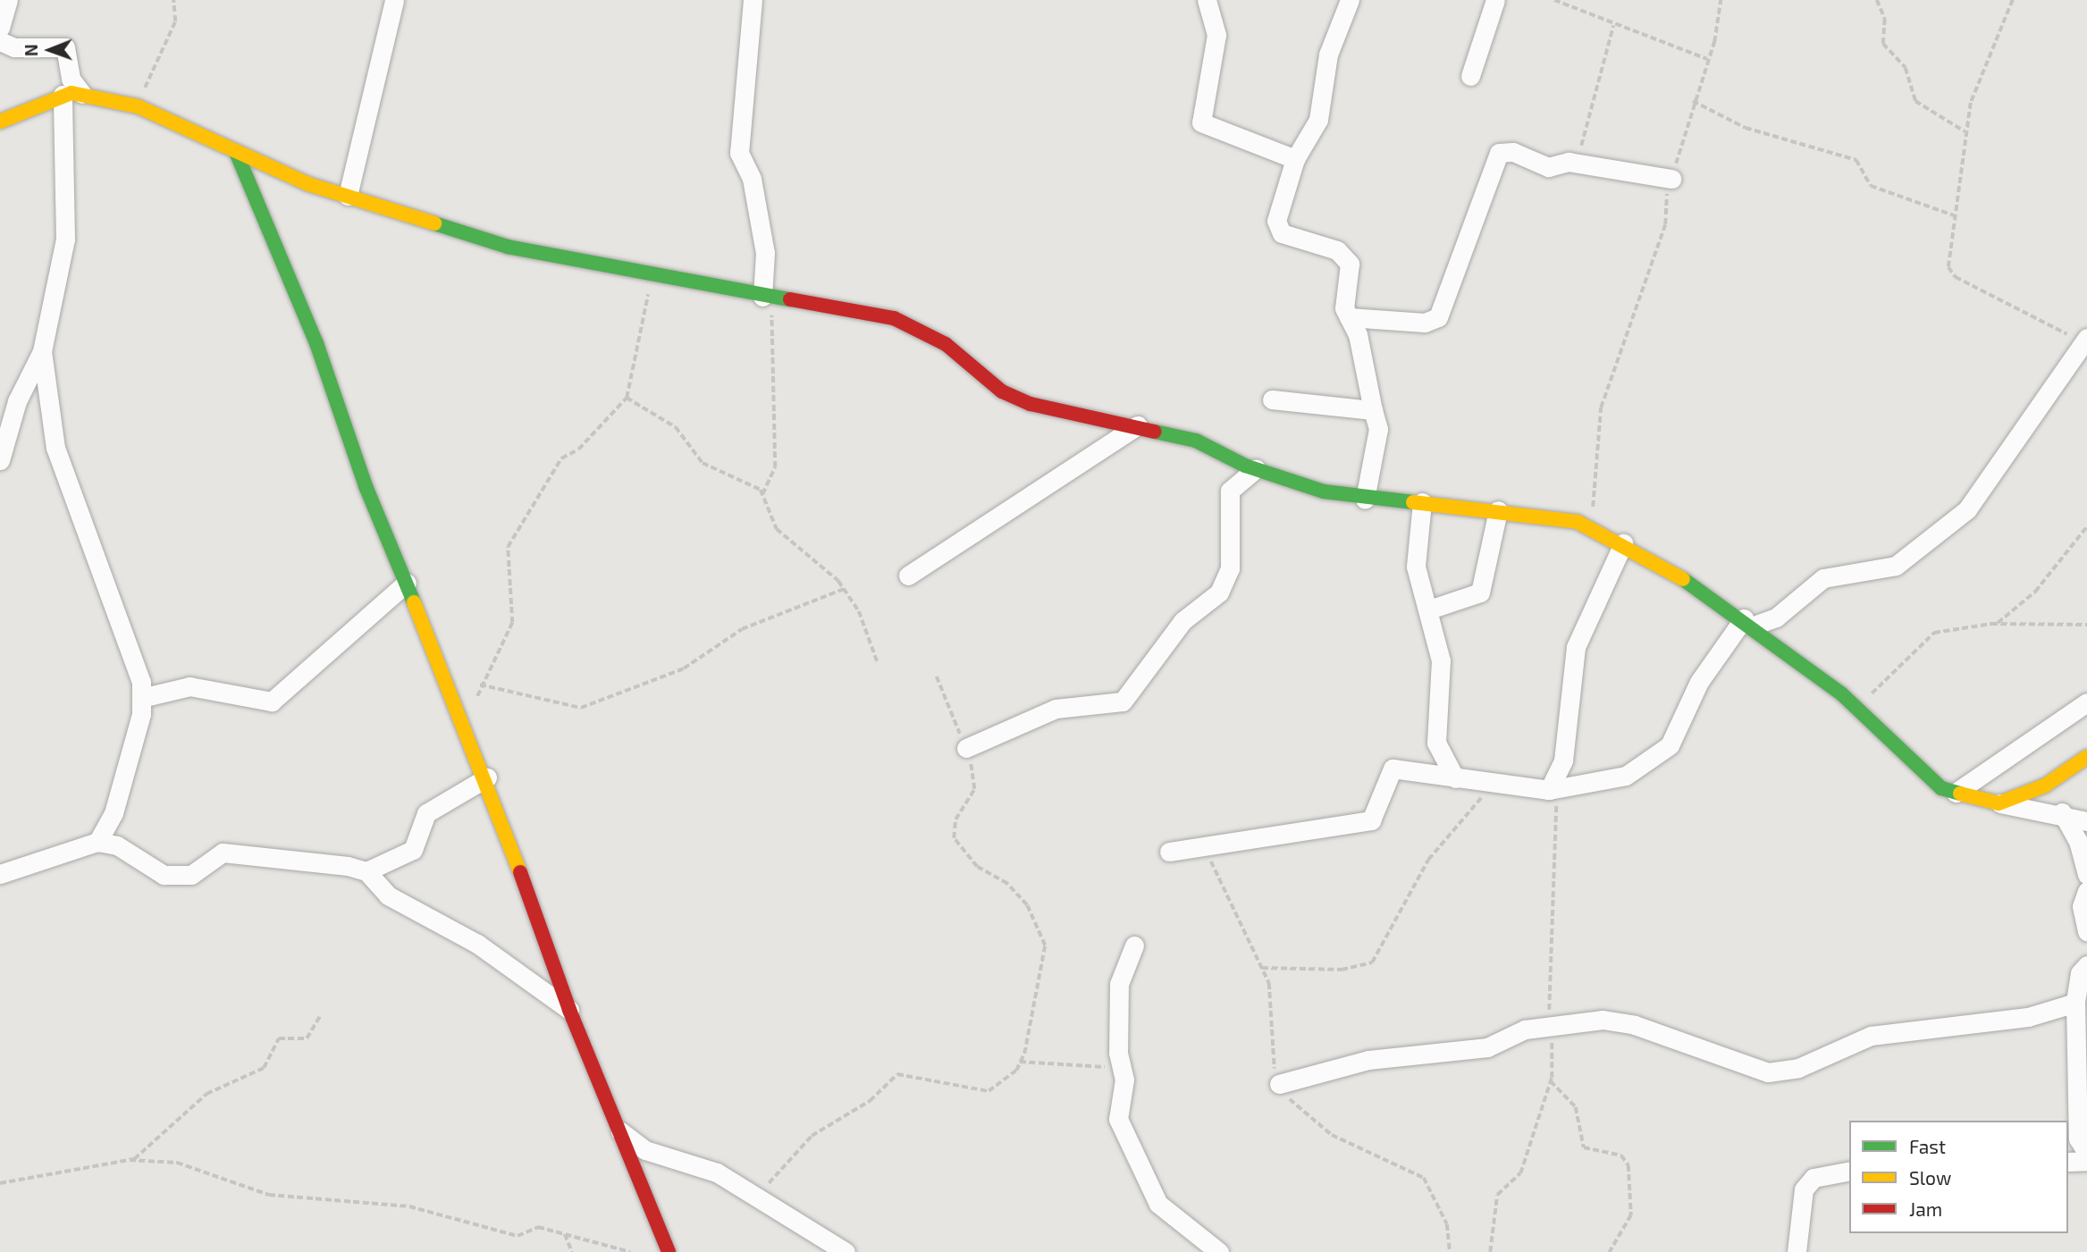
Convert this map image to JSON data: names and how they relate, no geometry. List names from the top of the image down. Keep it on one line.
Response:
{"legend":["Fast","Slow","Jam"],"north":"left"}
